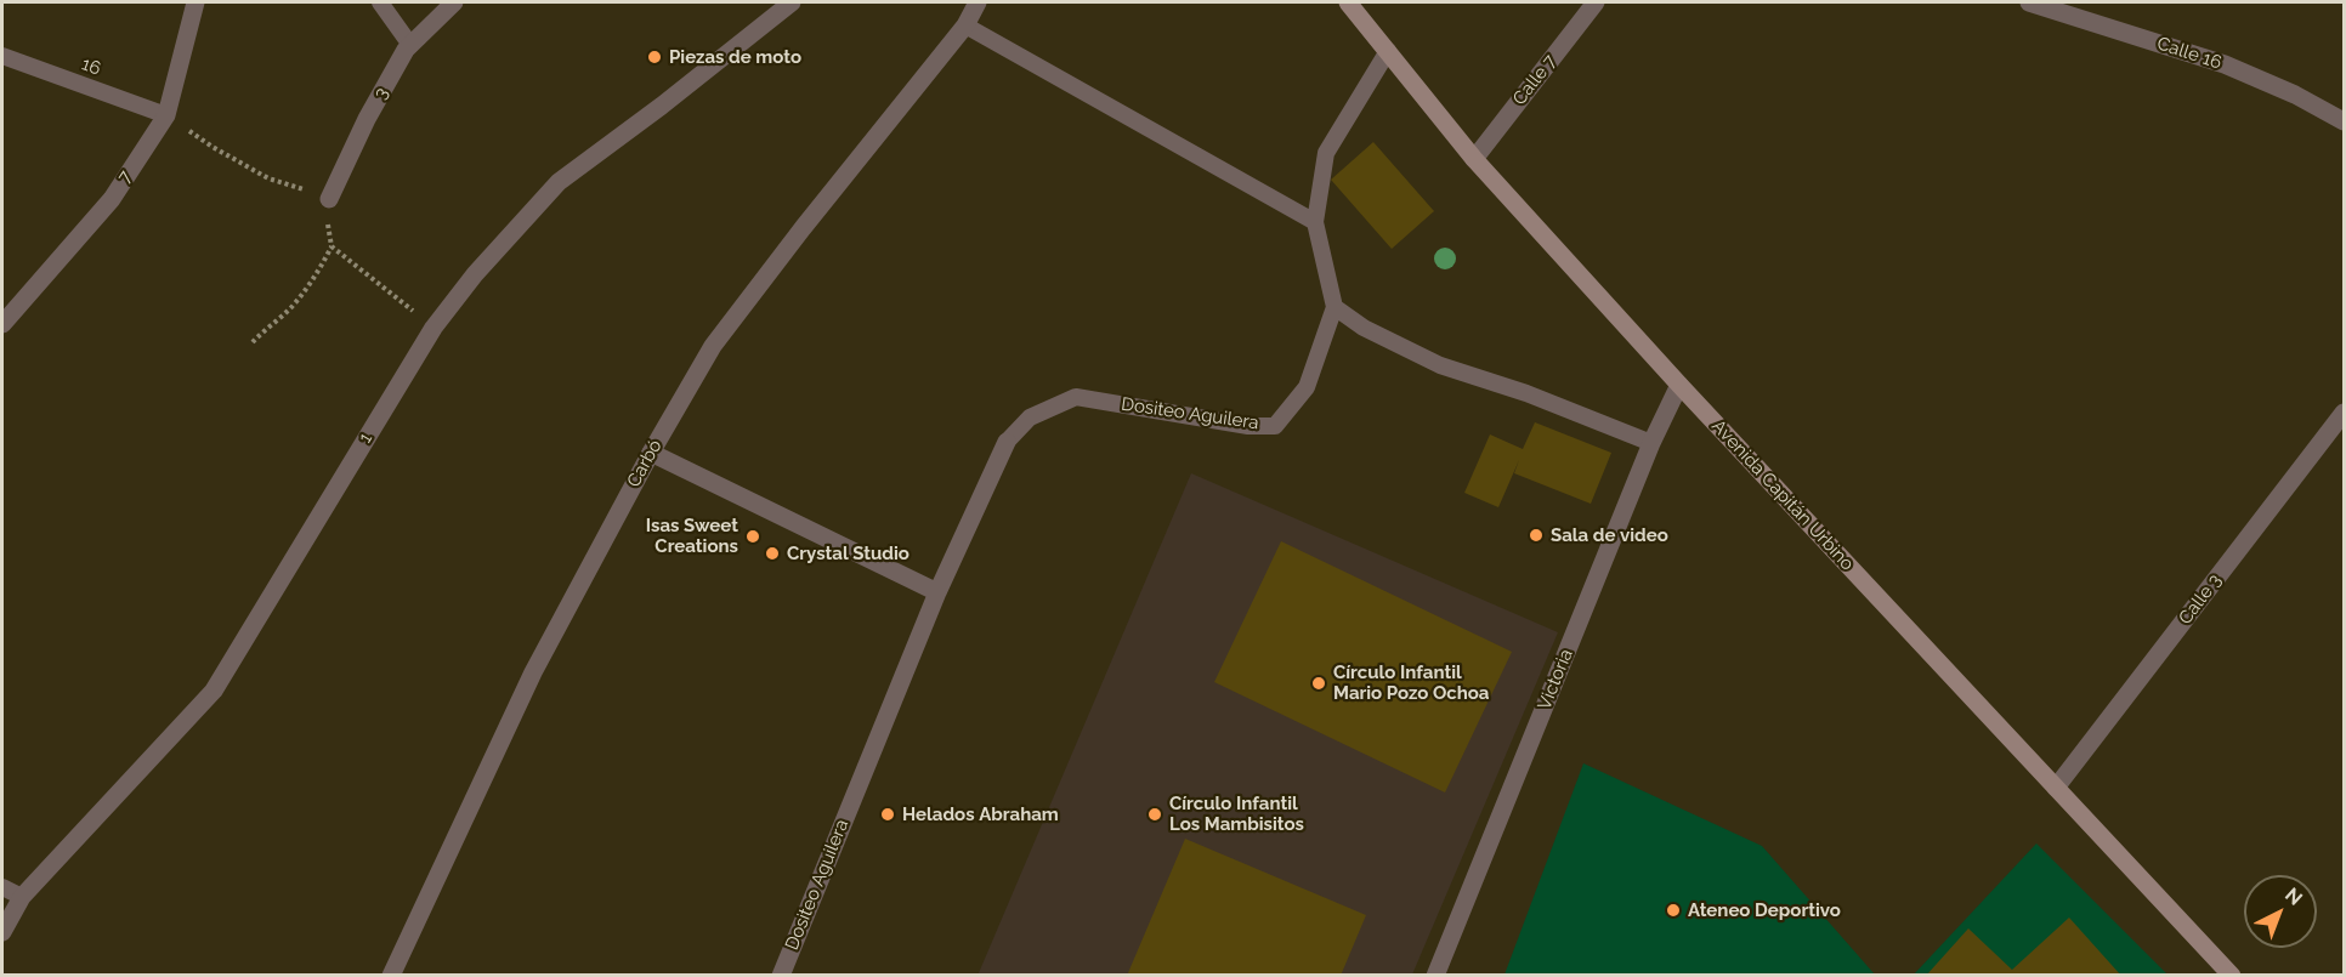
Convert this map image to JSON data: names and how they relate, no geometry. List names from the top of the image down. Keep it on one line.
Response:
{"streets":{"main road":["Avenida Capitán Urbino"],"street":["Calle 16","Calle 7","3","7","Dositeo Aguilera","1","Carbó","Calle 3","Victoria"],"lane":["16"]},"crossings":[["16","7"],["Calle 7","Avenida Capitán Urbino"],["Avenida Capitán Urbino","Calle 3"],["Avenida Capitán Urbino","Victoria"]],"places":["Piezas de moto","Sala de video","Isas Sweet Creations","Crystal Studio","Círculo Infantil Mario Pozo Ochoa","Helados Abraham","Círculo Infantil Los Mambisitos","Ateneo Deportivo"],"north":"top right"}
